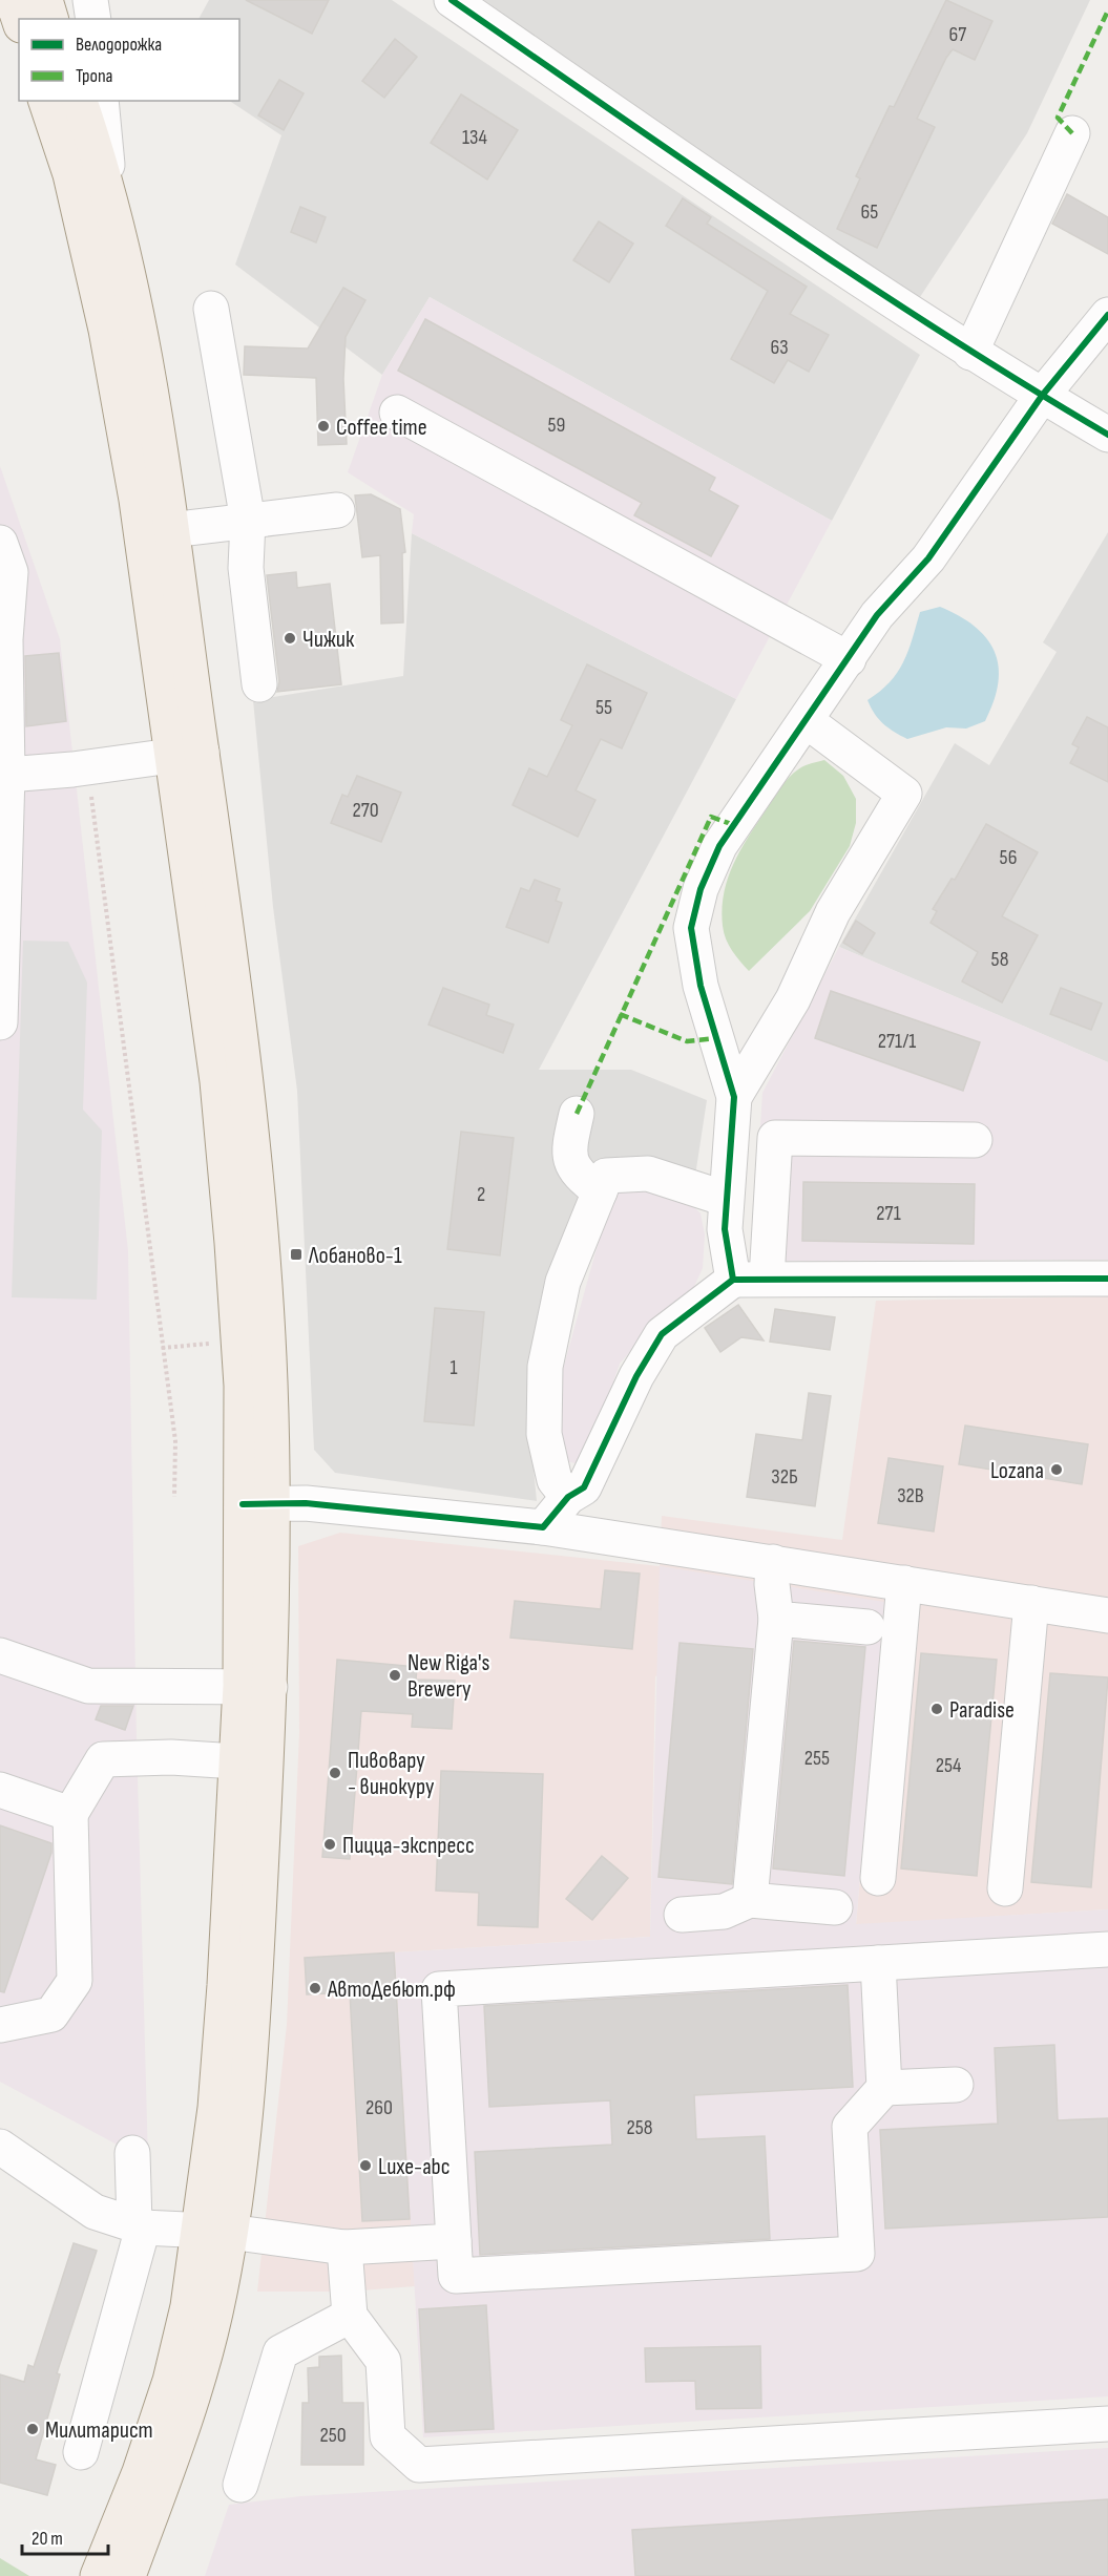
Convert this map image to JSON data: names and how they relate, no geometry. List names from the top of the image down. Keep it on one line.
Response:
{"places":{"other":["Coffee time","Чижик","Lozana","New Riga's Brewery","Paradise","Пивовару - винокуру","Пицца-экспресс","АвтоДебют.рф","Luxe-abc","Милитарист"],"transit":["Лобаново-1"]},"house_numbers":["67","134","65","63","59","55","270","56","58","271/1","2","271","1","32Б","32В","255","254","260","258","250"],"legend":["Велодорожка","Тропа"],"scale_bar":"20 m"}
